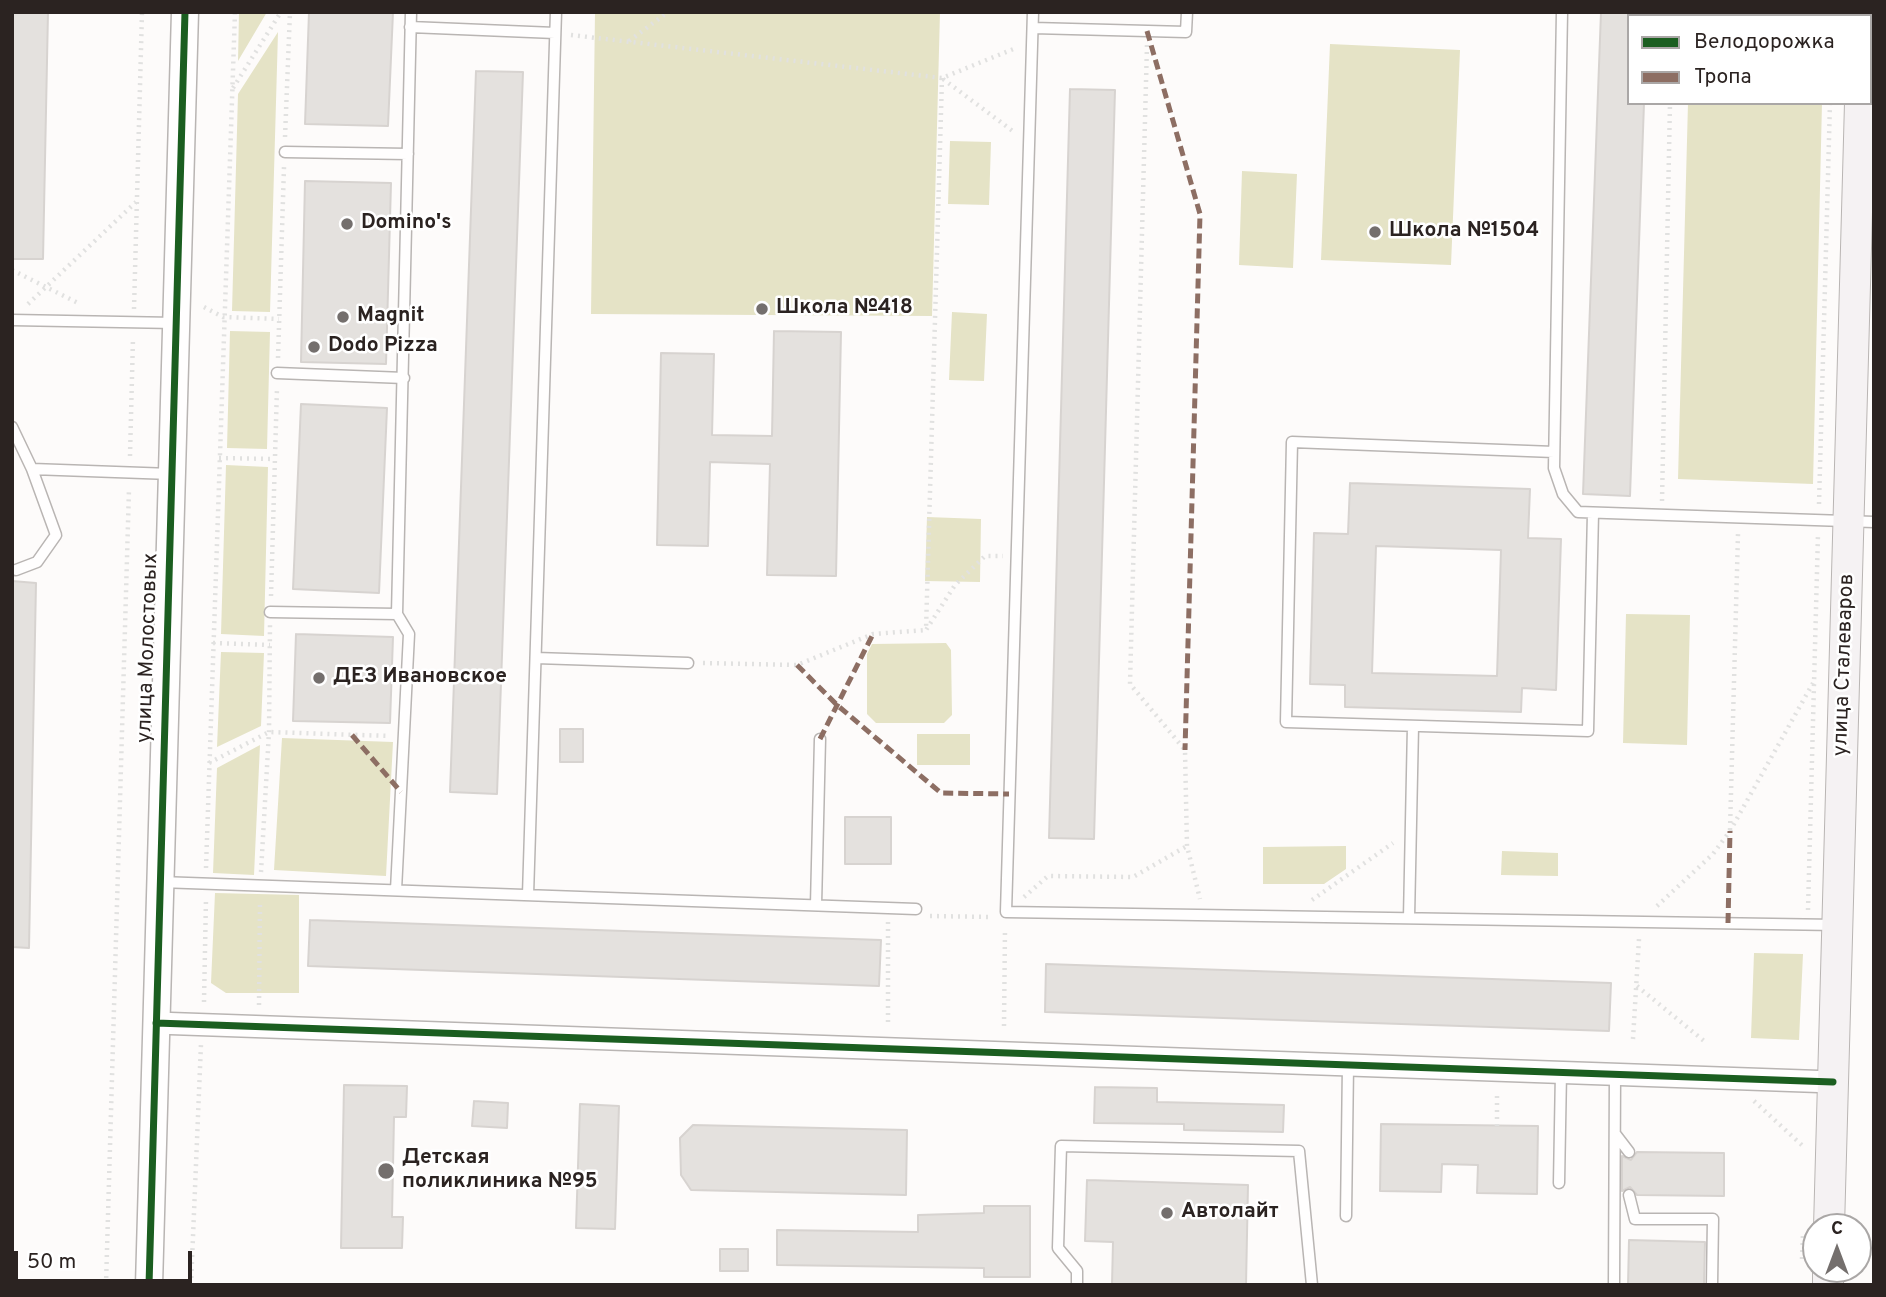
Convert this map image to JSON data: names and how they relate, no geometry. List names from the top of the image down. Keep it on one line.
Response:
{"streets":{"main road":["улица Сталеваров"],"street":["улица Молостовых"]},"places":["Domino's","Школа №1504","Школа №418","Magnit","Dodo Pizza","ДЕЗ Ивановское","Детская поликлиника №95","Автолайт"],"legend":["Велодорожка","Тропа"],"scale_bar":"50 m","north":"top"}
